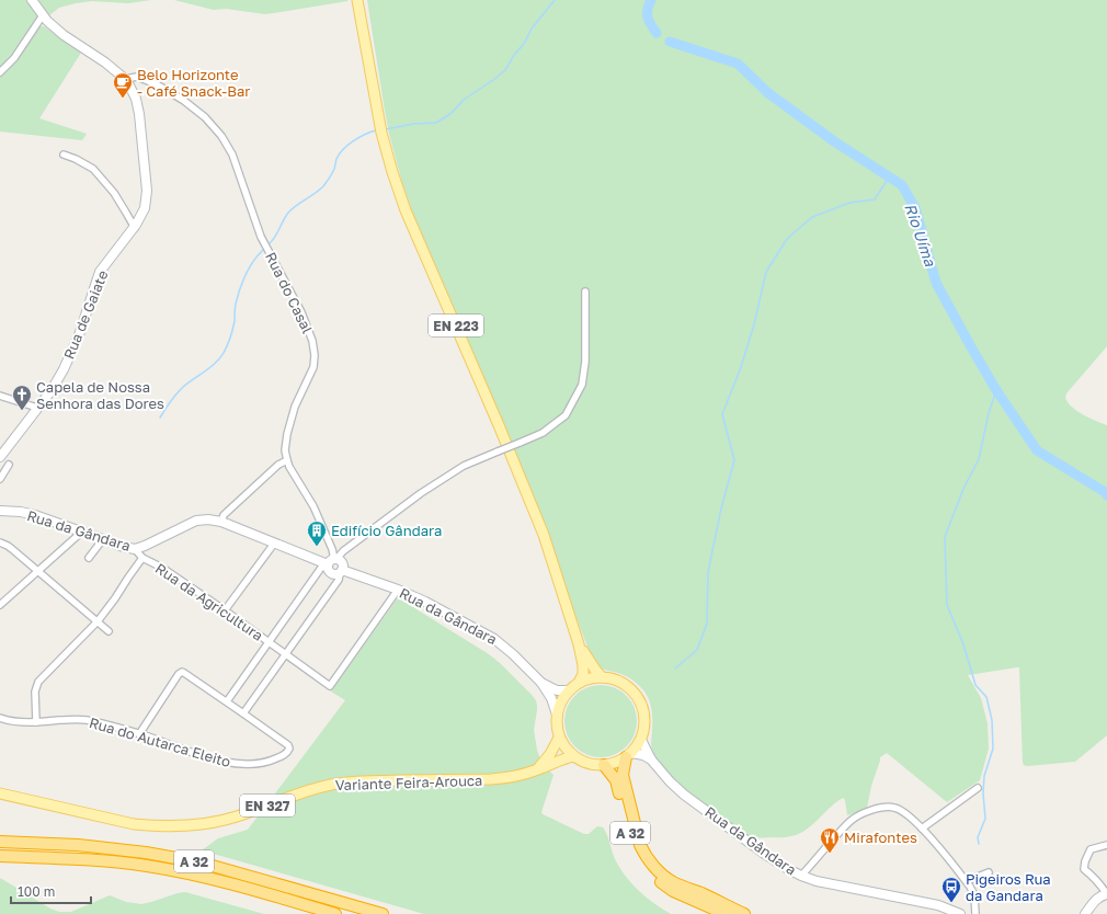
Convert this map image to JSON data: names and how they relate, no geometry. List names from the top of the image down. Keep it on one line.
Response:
{"streets":{"highway":["A 32"],"main road":["Rua de Gaiate","EN 223","Rua da Gândara","Variante Feira-Arouca","EN 327"],"street":["Rua do Casal","Rua da Agricultura","Rua do Autarca Eleito"]},"crossings":[["Rua do Casal","Rua de Gaiate"],["Rua do Casal","Rua da Gândara"],["EN 223","Rua da Gândara"],["EN 223","Variante Feira-Arouca"],["EN 223","A 32"],["Rua da Gândara","Rua da Agricultura"],["Rua da Gândara","Variante Feira-Arouca"],["Rua da Gândara","A 32"],["Variante Feira-Arouca","A 32"]],"water":["Rio Uíma"],"places":{"cafe":["Belo Horizonte - Café Snack-Bar"],"church":["Capela de Nossa Senhora das Dores"],"building":["Edifício Gândara"],"restaurant":["Mirafontes"],"bus stop":["Pigeiros Rua da Gandara"]},"scale_bar":"100 m"}
